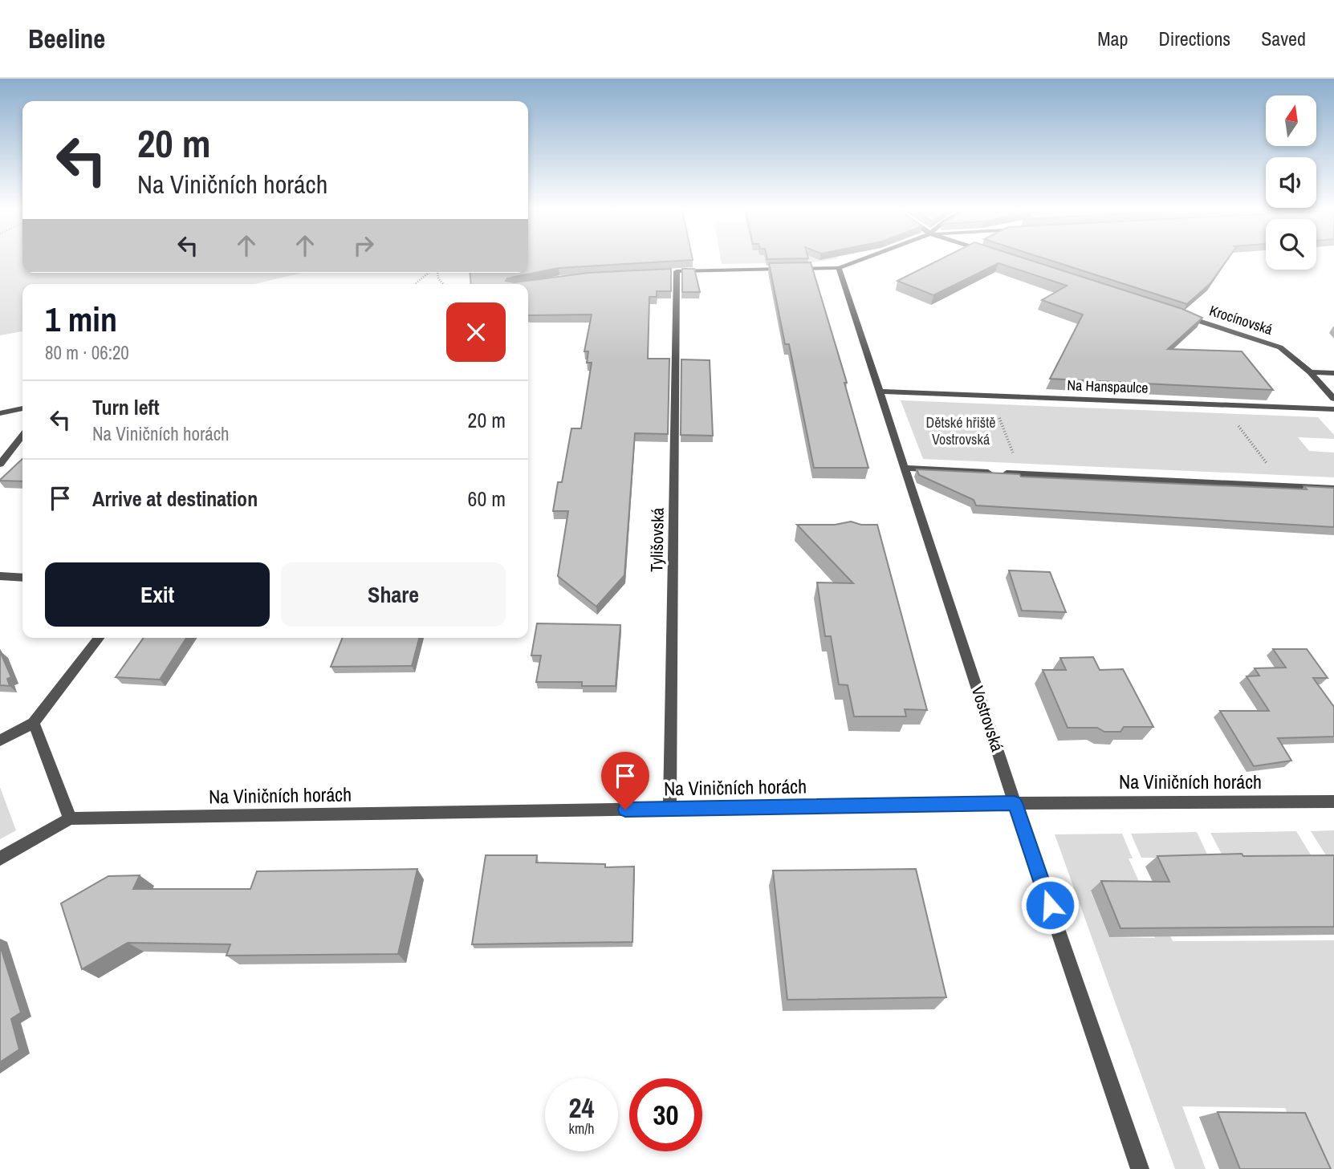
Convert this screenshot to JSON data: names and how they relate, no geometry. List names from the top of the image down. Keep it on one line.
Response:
{"streets":{"street":["Krocínovská","Na Hanspaulce","Tylišovská","Vostrovská","Na Viničních horách"]},"crossings":[["Na Hanspaulce","Vostrovská"],["Tylišovská","Vostrovská"],["Tylišovská","Na Viničních horách"],["Vostrovská","Na Viničních horách"]],"parks":["Dětské hřiště Vostrovská"],"north":"top","page":{"header":"Beeline","nav":["Map","Directions","Saved"],"turn":["20 m","Na Viničních horách"],"heading":["1 min","80 m · 06:20"],"list":[{"name":"Turn left","note":"Na Viničních horách","value":"20 m"},{"name":"Arrive at destination","value":"60 m"}],"buttons":["Exit","Share"],"speed":"24 km/h","limit":"30"}}
